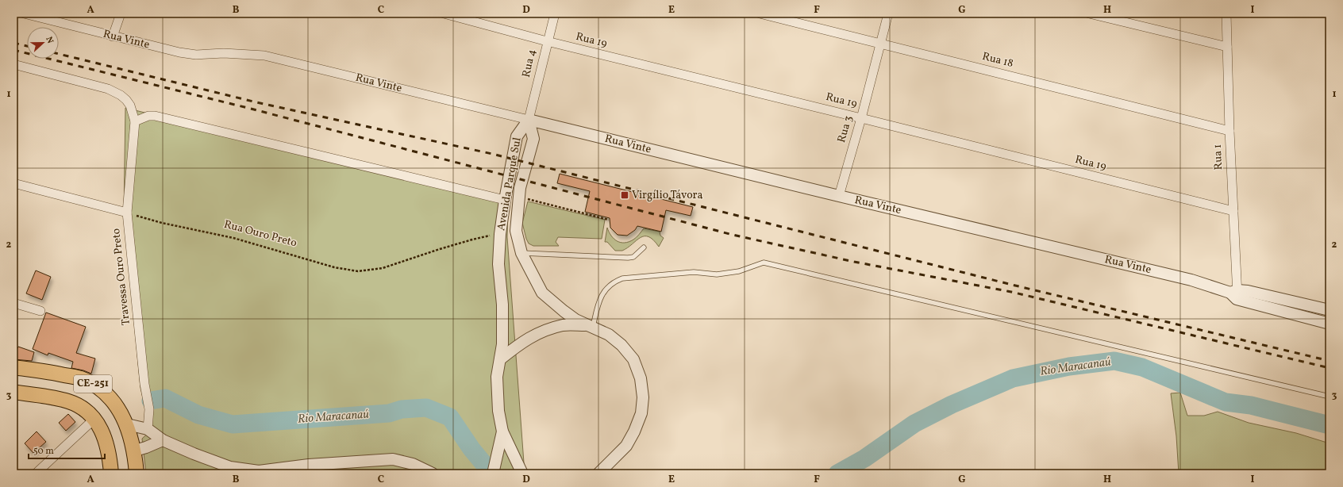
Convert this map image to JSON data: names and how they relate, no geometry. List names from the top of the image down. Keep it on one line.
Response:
{"streets":{"main road":["CE-251"],"street":["Rua Vinte","Rua 19","Rua 18","Rua 4","Rua 3","Rua 1","Avenida Parque Sul","Travessa Ouro Preto"],"path":["Rua Ouro Preto"]},"crossings":[["Rua Vinte","Rua 4"],["Rua Vinte","Rua 3"],["Rua Vinte","Rua 1"],["Rua Vinte","Avenida Parque Sul"],["Rua 19","Rua 4"],["Rua 19","Rua 3"],["Rua 19","Rua 1"],["Rua 18","Rua 3"],["Rua 18","Rua 1"],["Rua 4","Avenida Parque Sul"],["Avenida Parque Sul","Rua Ouro Preto"],["Rua Ouro Preto","Travessa Ouro Preto"]],"water":["Rio Maracanaú"],"places":{"transit":["Virgílio Távora"]},"scale_bar":"50 m","north":"right","grid":{"columns":["A","B","C","D","E","F","G","H","I"],"rows":["1","2","3"]}}
